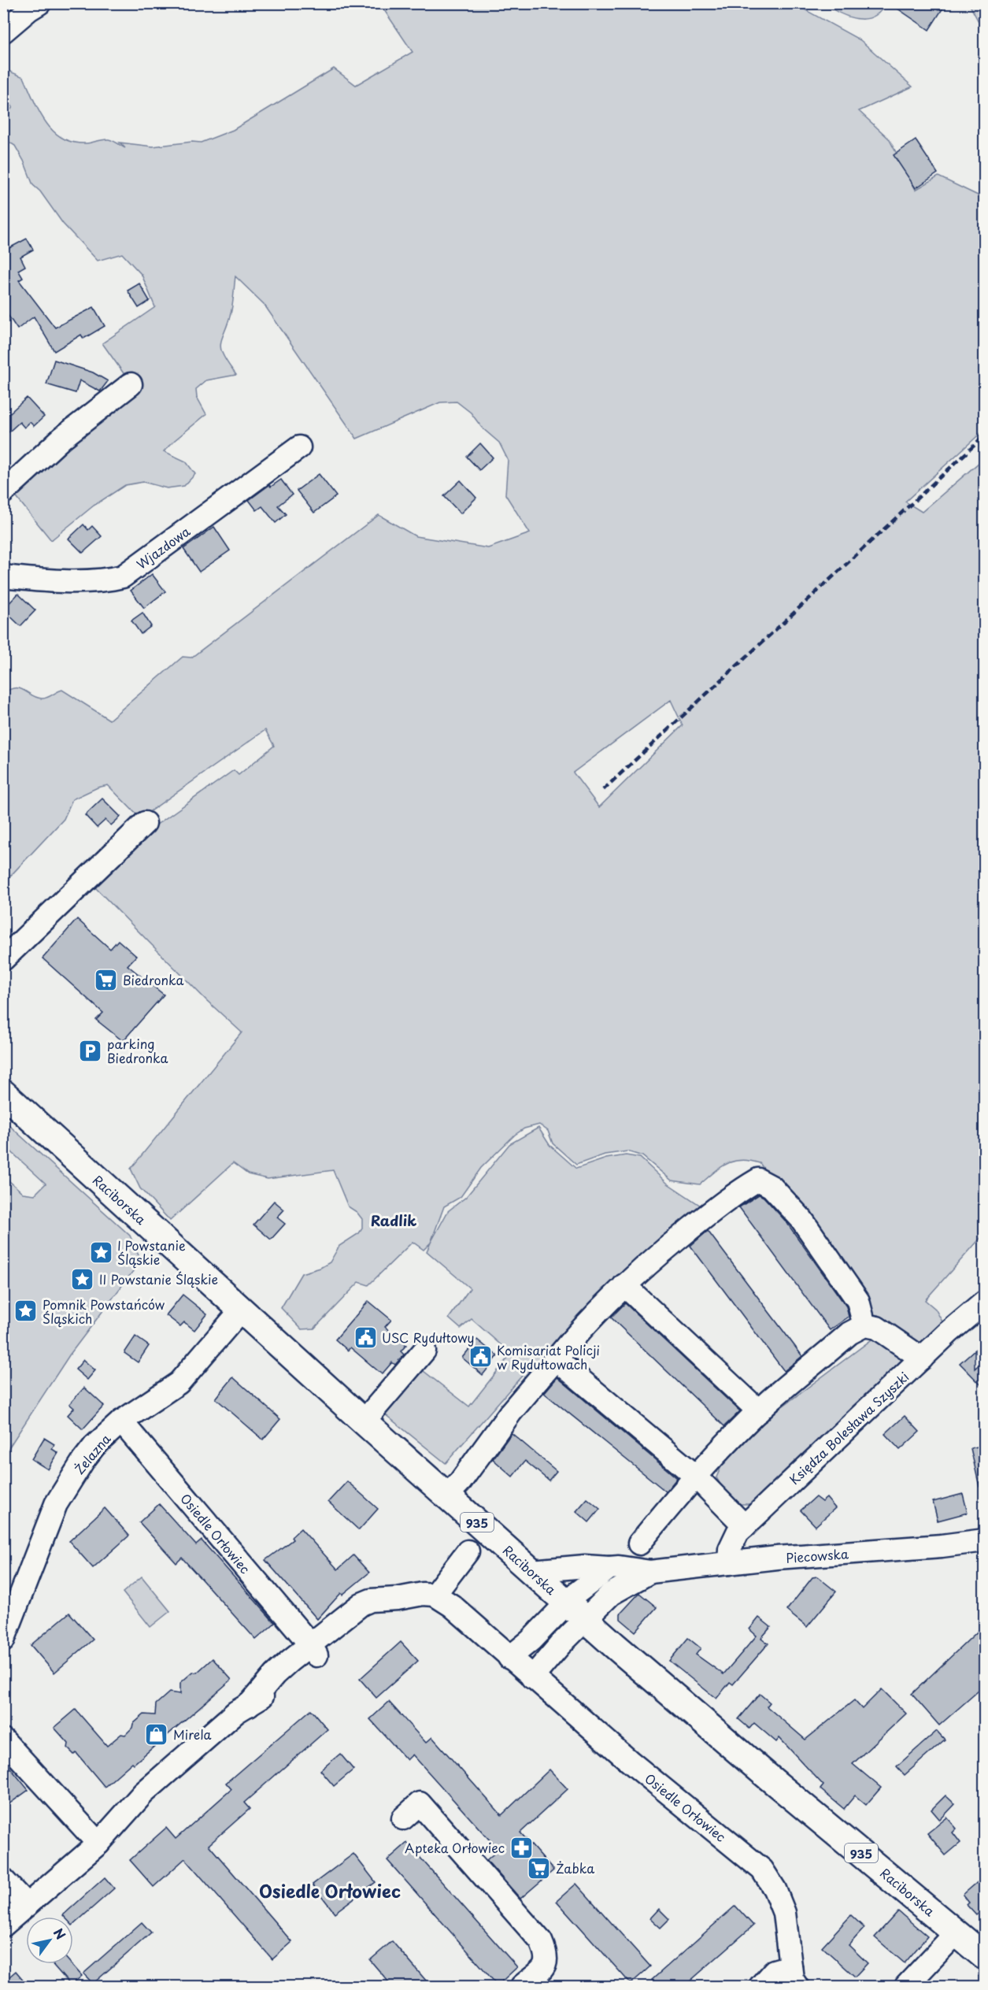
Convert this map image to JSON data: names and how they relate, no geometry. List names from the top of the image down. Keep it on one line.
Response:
{"streets":{"main road":["Raciborska","935"],"street":["Wjazdowa","Księdza Bolesława Szyszki","Żelazna","Osiedle Orłowiec","Piecowska"]},"crossings":[["Raciborska","Żelazna"],["Raciborska","Piecowska"],["Księdza Bolesława Szyszki","Piecowska"],["Żelazna","Osiedle Orłowiec"]],"districts":["Radlik","Osiedle Orłowiec"],"places":{"supermarket":["Biedronka","Żabka"],"parking":["parking Biedronka"],"place":["I Powstanie Śląskie","II Powstanie Śląskie","Pomnik Powstańców Śląskich"],"public building":["USC Rydułtowy","Komisariat Policji w Rydułtowach"],"shop":["Mirela"],"pharmacy":["Apteka Orłowiec"]},"north":"top right"}
